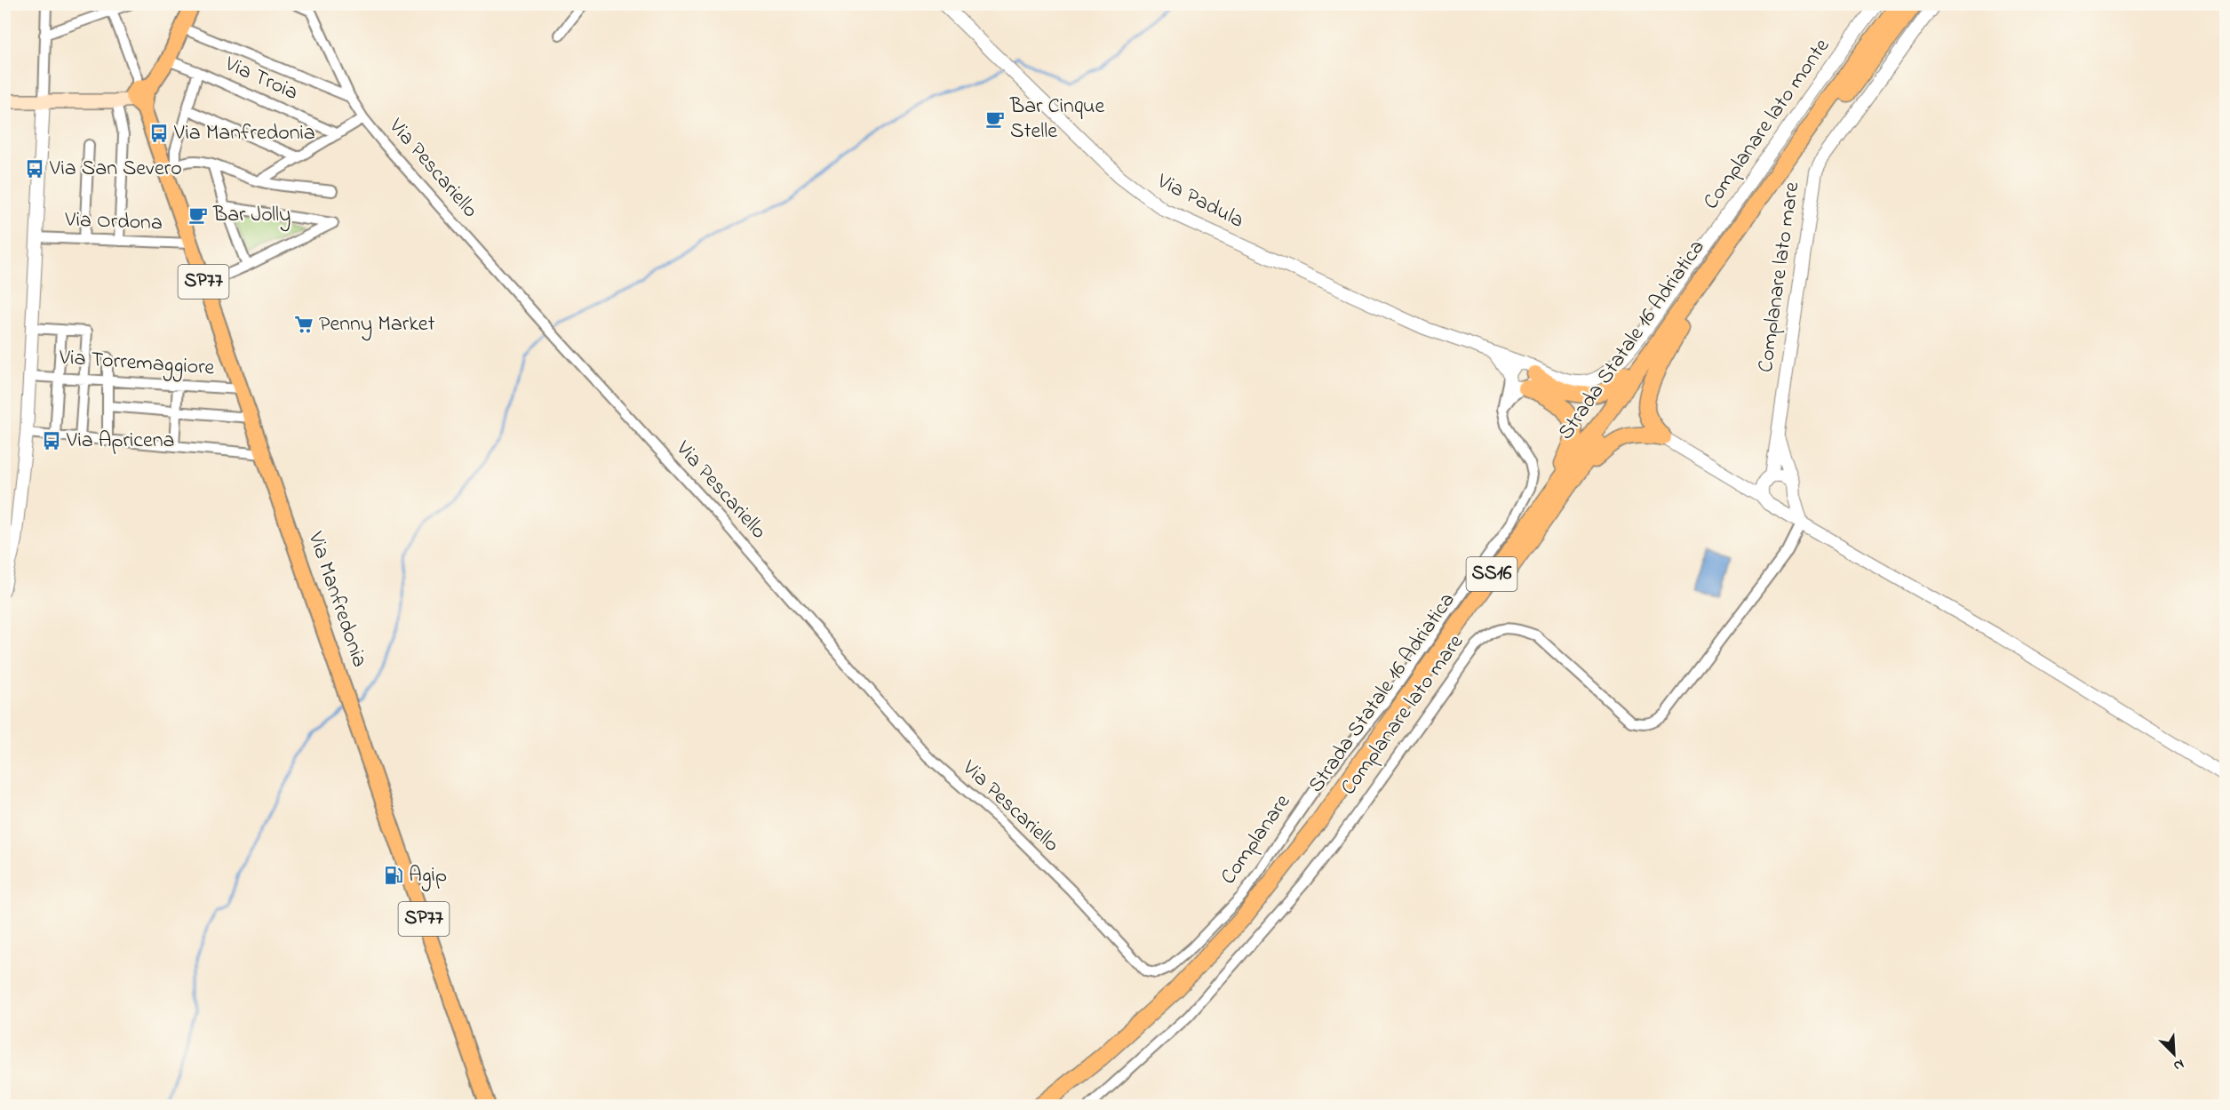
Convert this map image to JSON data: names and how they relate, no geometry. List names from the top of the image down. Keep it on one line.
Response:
{"streets":{"highway":["Strada Statale 16 Adriatica","SS16"],"main road":["SP77","Via Manfredonia"],"street":["Via Troia","Complanare lato monte","Via Pescariello","Via Padula","Via Ordona","Complanare lato mare","Via Torremaggiore","Complanare"]},"crossings":[["Complanare lato monte","Via Padula"],["Via Pescariello","Complanare"],["Via Ordona","Via Manfredonia"],["Via Torremaggiore","Via Manfredonia"]],"places":{"cafe":["Bar Cinque Stelle","Bar Jolly"],"bus stop":["Via Manfredonia","Via San Severo","Via Apricena"],"supermarket":["Penny Market"],"fuel station":["Agip"]},"north":"bottom right"}
